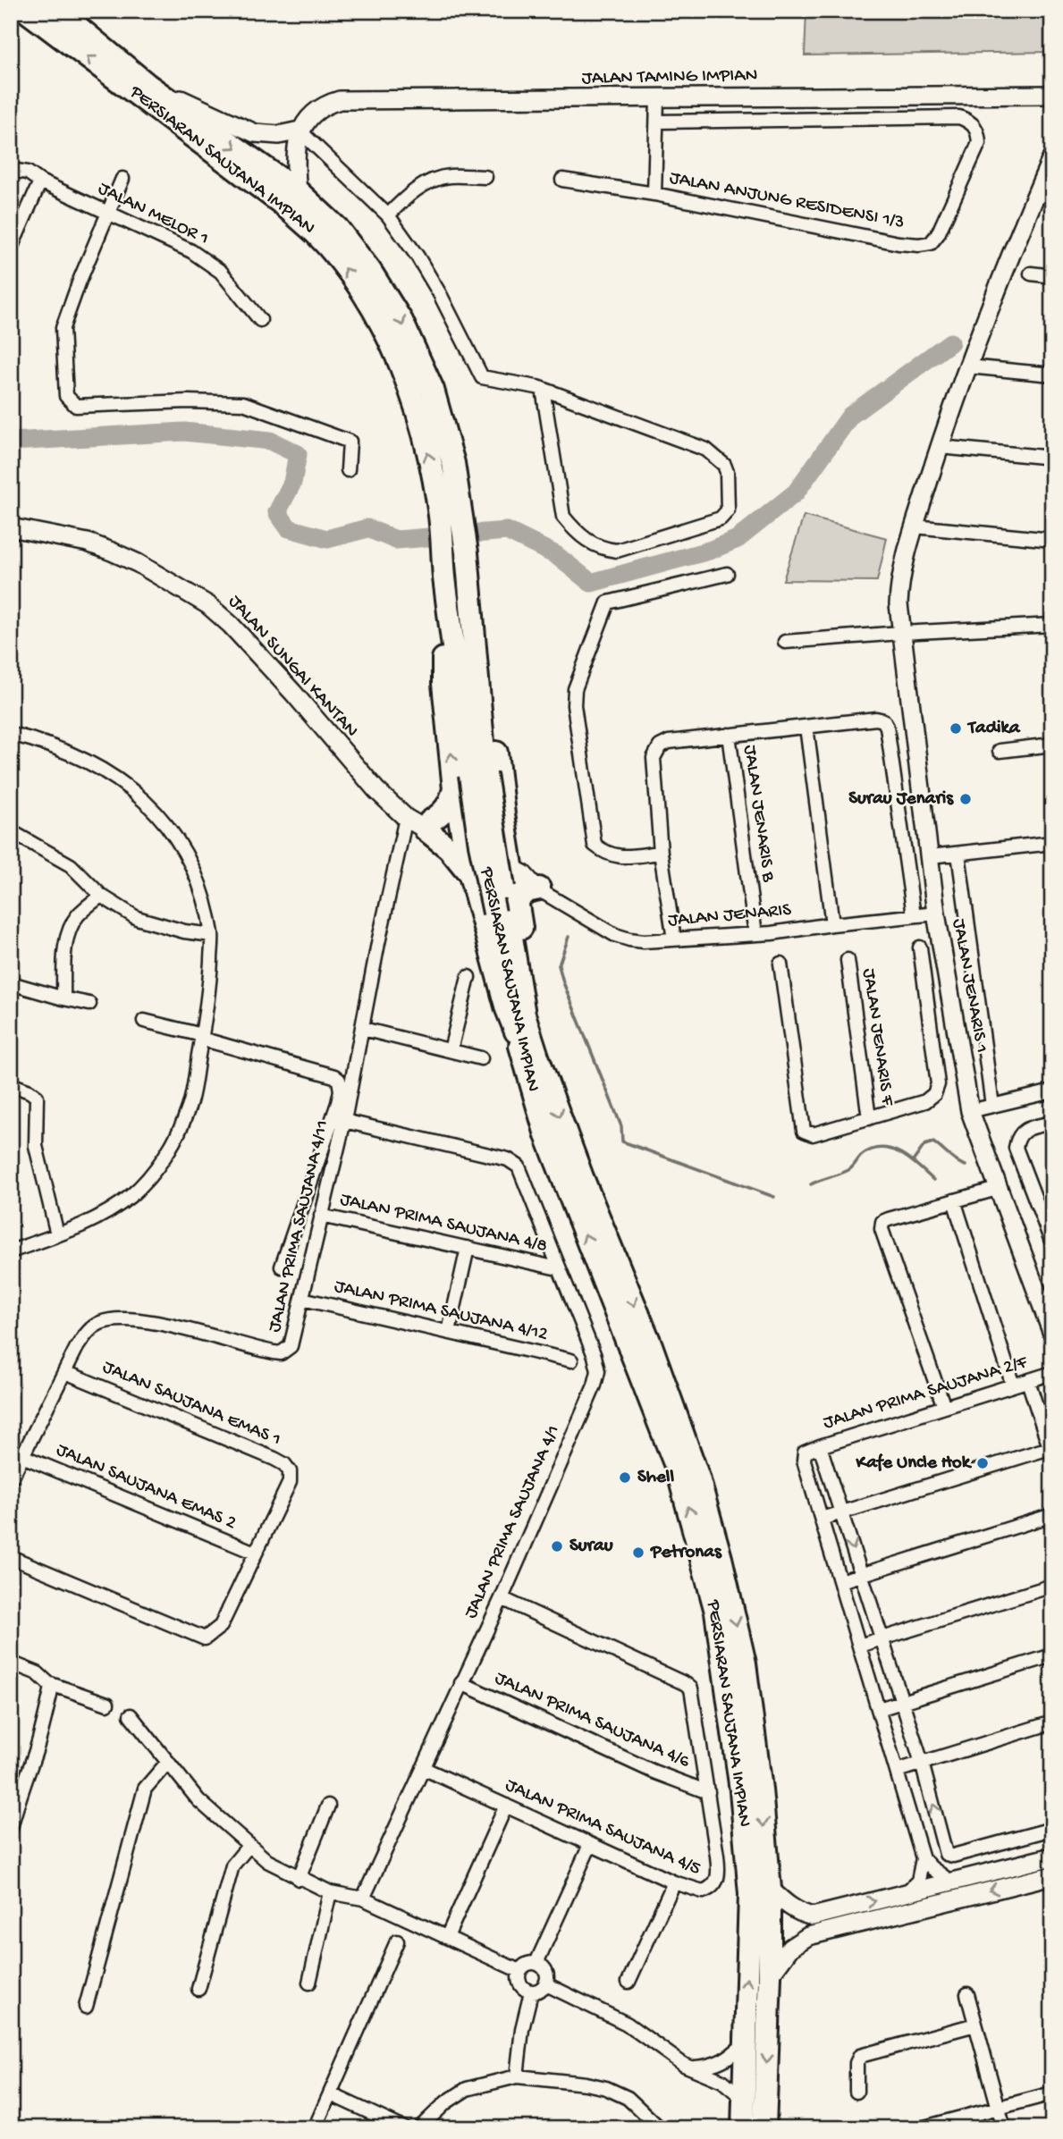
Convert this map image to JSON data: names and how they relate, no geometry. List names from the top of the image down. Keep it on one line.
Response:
{"streets":{"highway":["PERSIARAN SAUJANA IMPIAN"],"street":["JALAN TAMING IMPIAN","JALAN ANJUNG RESIDENSI 1/3","JALAN MELOR 1","JALAN SUNGAI KANTAN","JALAN JENARIS B","JALAN JENARIS","JALAN JENARIS 1","JALAN JENARIS F","JALAN PRIMA SAUJANA 4/8","JALAN PRIMA SAUJANA 4/11","JALAN PRIMA SAUJANA 4/12","JALAN PRIMA SAUJANA 2/F","JALAN SAUJANA EMAS 1","JALAN SAUJANA EMAS 2","JALAN PRIMA SAUJANA 4/1","JALAN PRIMA SAUJANA 4/6","JALAN PRIMA SAUJANA 4/5"]},"crossings":[["PERSIARAN SAUJANA IMPIAN","JALAN SUNGAI KANTAN"],["PERSIARAN SAUJANA IMPIAN","JALAN JENARIS"],["JALAN SUNGAI KANTAN","JALAN JENARIS"],["JALAN SUNGAI KANTAN","JALAN PRIMA SAUJANA 4/11"],["JALAN JENARIS B","JALAN JENARIS"],["JALAN JENARIS","JALAN JENARIS 1"],["JALAN PRIMA SAUJANA 4/8","JALAN PRIMA SAUJANA 4/11"],["JALAN PRIMA SAUJANA 4/8","JALAN PRIMA SAUJANA 4/1"],["JALAN PRIMA SAUJANA 4/11","JALAN PRIMA SAUJANA 4/12"],["JALAN PRIMA SAUJANA 4/11","JALAN SAUJANA EMAS 1"],["JALAN PRIMA SAUJANA 4/11","JALAN SAUJANA EMAS 2"],["JALAN PRIMA SAUJANA 4/11","JALAN PRIMA SAUJANA 4/1"],["JALAN SAUJANA EMAS 1","JALAN SAUJANA EMAS 2"],["JALAN PRIMA SAUJANA 4/1","JALAN PRIMA SAUJANA 4/6"],["JALAN PRIMA SAUJANA 4/1","JALAN PRIMA SAUJANA 4/5"],["JALAN PRIMA SAUJANA 4/6","JALAN PRIMA SAUJANA 4/5"]],"places":["Tadika","Surau Jenaris","Kafe Uncle Hok","Shell","Surau","Petronas"]}
